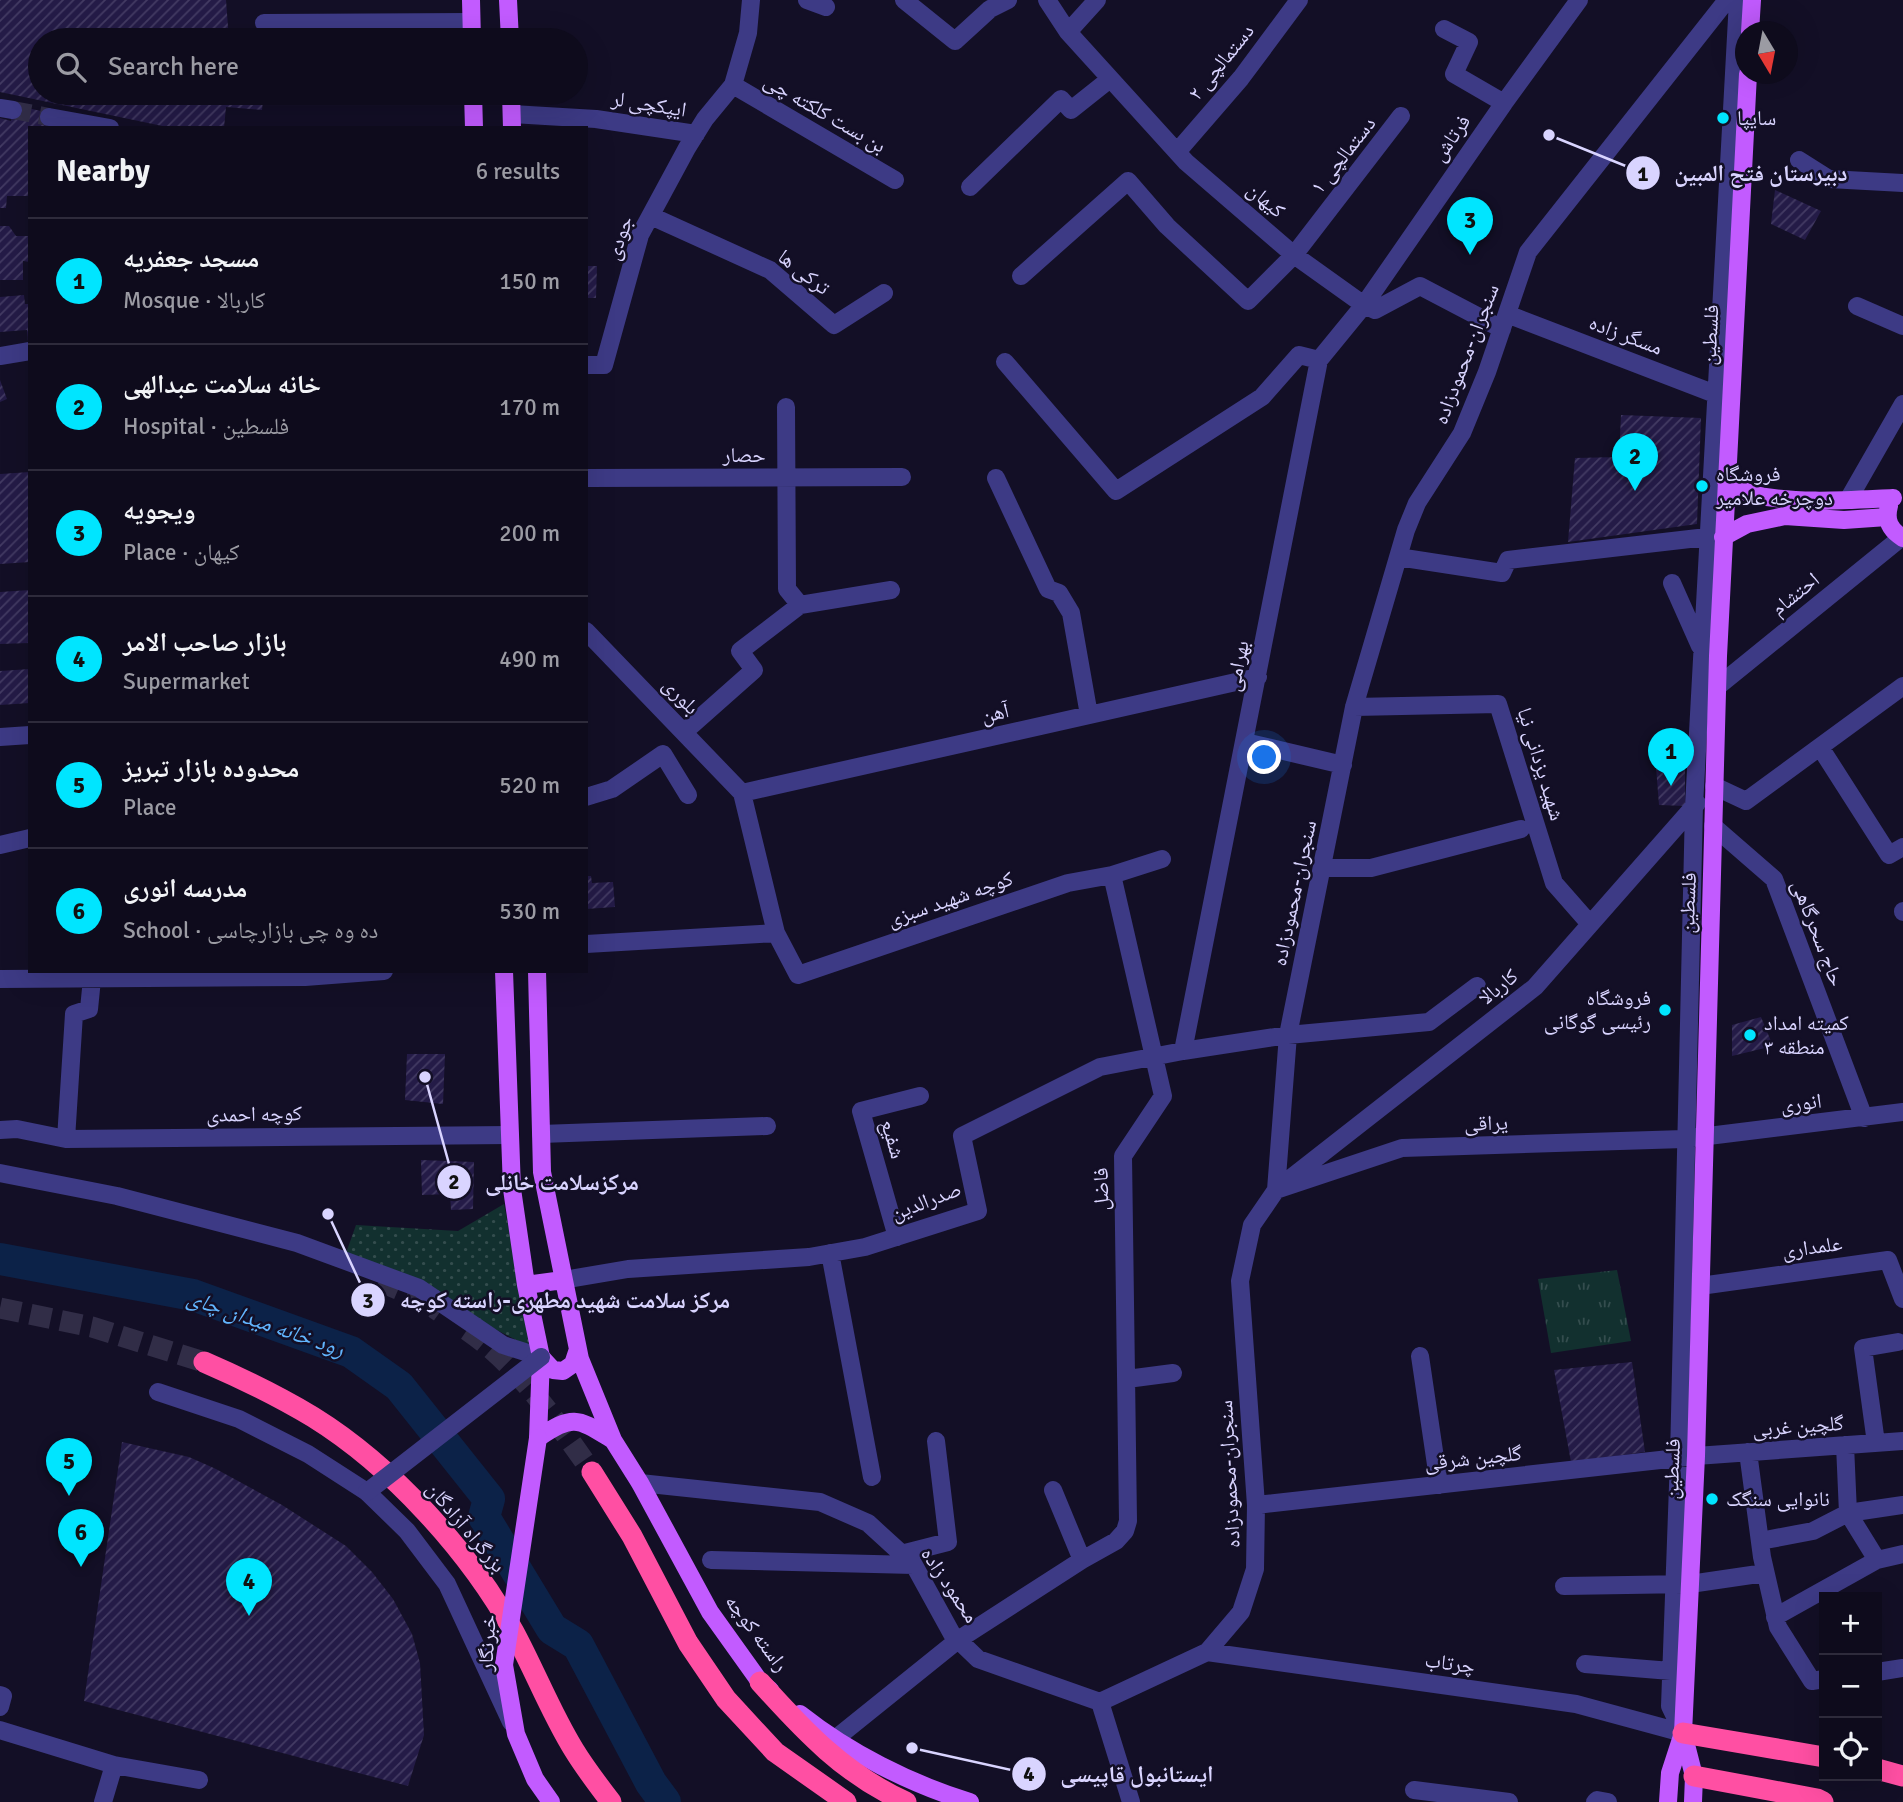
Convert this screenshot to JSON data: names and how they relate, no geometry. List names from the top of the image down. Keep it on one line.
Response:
{"streets":{"highway":["بزرگراه آزادگان"],"main road":["فلسطین","راسته کوچه","خبرنگار"],"street":["دستمالچی ۲","ایپکچی لر","بن بست کلکته چی","فرتاش","دستمالچی ۱","کیهان","جودی","ترکی ها","مسگر زاده","سنجران-محمودزاده","حصار","احتشام","بهرامی","بلوری","آهن","شهید یزدانی نیا","کوچه شهید سبزی","حاج سحرگاهی","کاربالا","انوری","کوچه احمدی","یراقی","شفیع","فاضل","صدرالدین","علمداری","گلچین غربی","گلچین شرقی","محمود زاده","چرتاب"]},"crossings":[["دستمالچی ۲","کیهان"],["ایپکچی لر","جودی"],["بن بست کلکته چی","جودی"],["فرتاش","کیهان"],["فرتاش","بهرامی"],["دستمالچی ۱","کیهان"],["کیهان","بهرامی"],["جودی","ترکی ها"],["مسگر زاده","فلسطین"],["مسگر زاده","سنجران-محمودزاده"],["فلسطین","احتشام"],["فلسطین","حاج سحرگاهی"],["فلسطین","کاربالا"],["فلسطین","انوری"],["فلسطین","یراقی"],["فلسطین","علمداری"],["فلسطین","گلچین غربی"],["فلسطین","گلچین شرقی"],["فلسطین","چرتاب"],["سنجران-محمودزاده","شهید یزدانی نیا"],["سنجران-محمودزاده","کاربالا"],["سنجران-محمودزاده","یراقی"],["سنجران-محمودزاده","صدرالدین"],["سنجران-محمودزاده","گلچین شرقی"],["سنجران-محمودزاده","محمود زاده"],["سنجران-محمودزاده","چرتاب"],["بهرامی","آهن"],["بهرامی","صدرالدین"],["بلوری","آهن"],["بلوری","کوچه شهید سبزی"],["آهن","کوچه شهید سبزی"],["شهید یزدانی نیا","کاربالا"],["کوچه شهید سبزی","فاضل"],["حاج سحرگاهی","انوری"],["کاربالا","یراقی"],["انوری","یراقی"],["کوچه احمدی","خبرنگار"],["شفیع","صدرالدین"],["فاضل","صدرالدین"],["صدرالدین","راسته کوچه"],["گلچین غربی","گلچین شرقی"],["محمود زاده","راسته کوچه"]],"water":["رود خانه میدان چای"],"places":["سایپا","دبیرستان فتح المبین","فروشگاه دوچرخه علامیر","فروشگاه رئیسی گوگانی","کمیته امداد منطقه ۳","مرکزسلامت خانلی","مرکز سلامت شهید مطهری-راسته کوچه","نانوایی سنگک","ایستانبول قاپیسی"],"north":"bottom","page":{"search":"Search here","heading":["Nearby","6 results"],"pins":["3","2","1","5","6","4"],"list":[{"mark":"1","name":"مسجد جعفریه","note":"Mosque · کاربالا","value":"150 m"},{"mark":"2","name":"خانه سلامت عبدالهی","note":"Hospital · فلسطین","value":"170 m"},{"mark":"3","name":"ویجویه","note":"Place · کیهان","value":"200 m"},{"mark":"4","name":"بازار صاحب الامر","note":"Supermarket","value":"490 m"},{"mark":"5","name":"محدوده بازار تبریز","note":"Place","value":"520 m"},{"mark":"6","name":"مدرسه انوری","note":"School · ده وه چی بازارچاسی","value":"530 m"}],"map_buttons":["+","−"]}}
